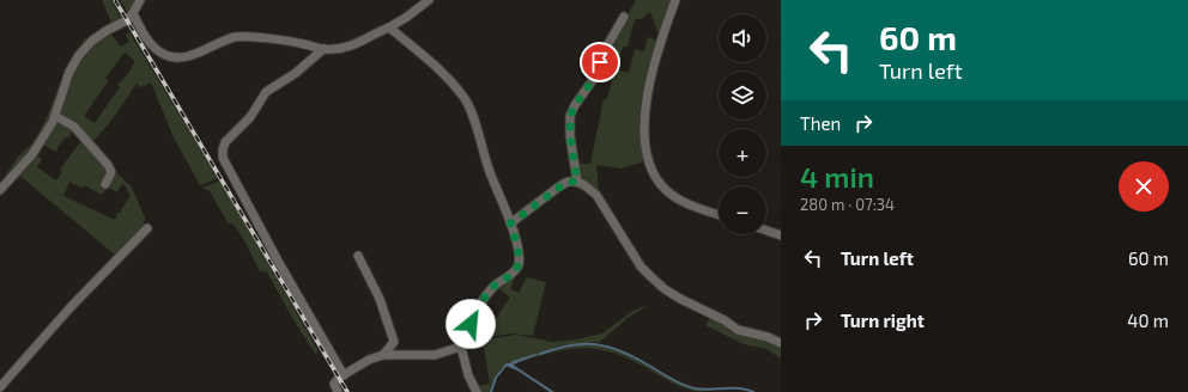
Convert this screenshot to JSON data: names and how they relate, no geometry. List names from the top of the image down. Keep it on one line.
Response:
{"page":{"turn":["60 m","Turn left"],"map_buttons":["+","−"],"then":"Then","heading":["4 min","280 m · 07:34"],"list":[{"name":"Turn left","value":"60 m"},{"name":"Turn right","value":"40 m"}]}}
